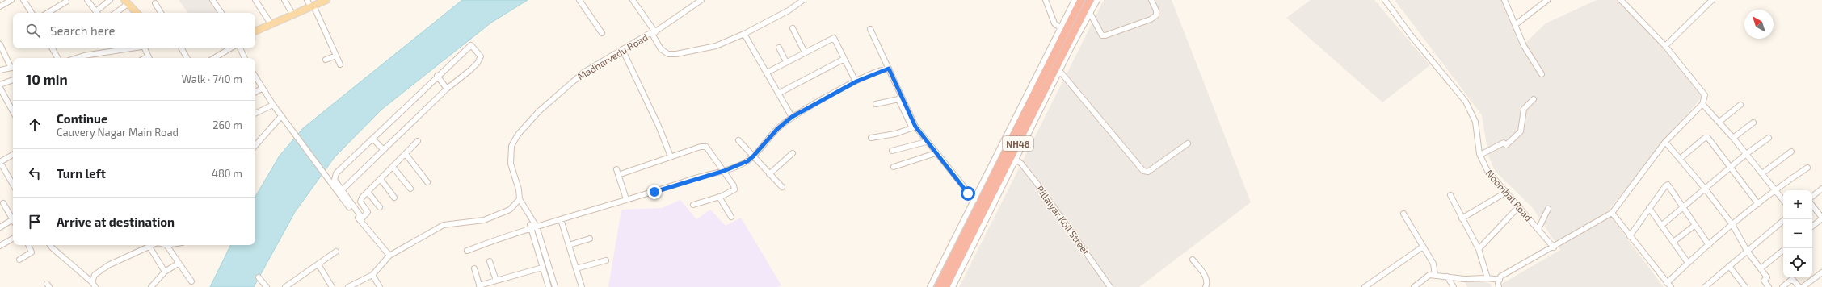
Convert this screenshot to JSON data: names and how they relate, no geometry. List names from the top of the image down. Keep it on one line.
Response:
{"streets":{"highway":["NH48"],"street":["Madharvedu Road","Noombal Road","Pillaiyar Koil Street"]},"crossings":[["NH48","Pillaiyar Koil Street"]],"north":"top left","page":{"search":"Search here","heading":["10 min","Walk · 740 m"],"list":[["Continue","Cauvery Nagar Main Road","260 m"],["Turn left","480 m"],"Arrive at destination"],"map_buttons":["+","−"]}}
